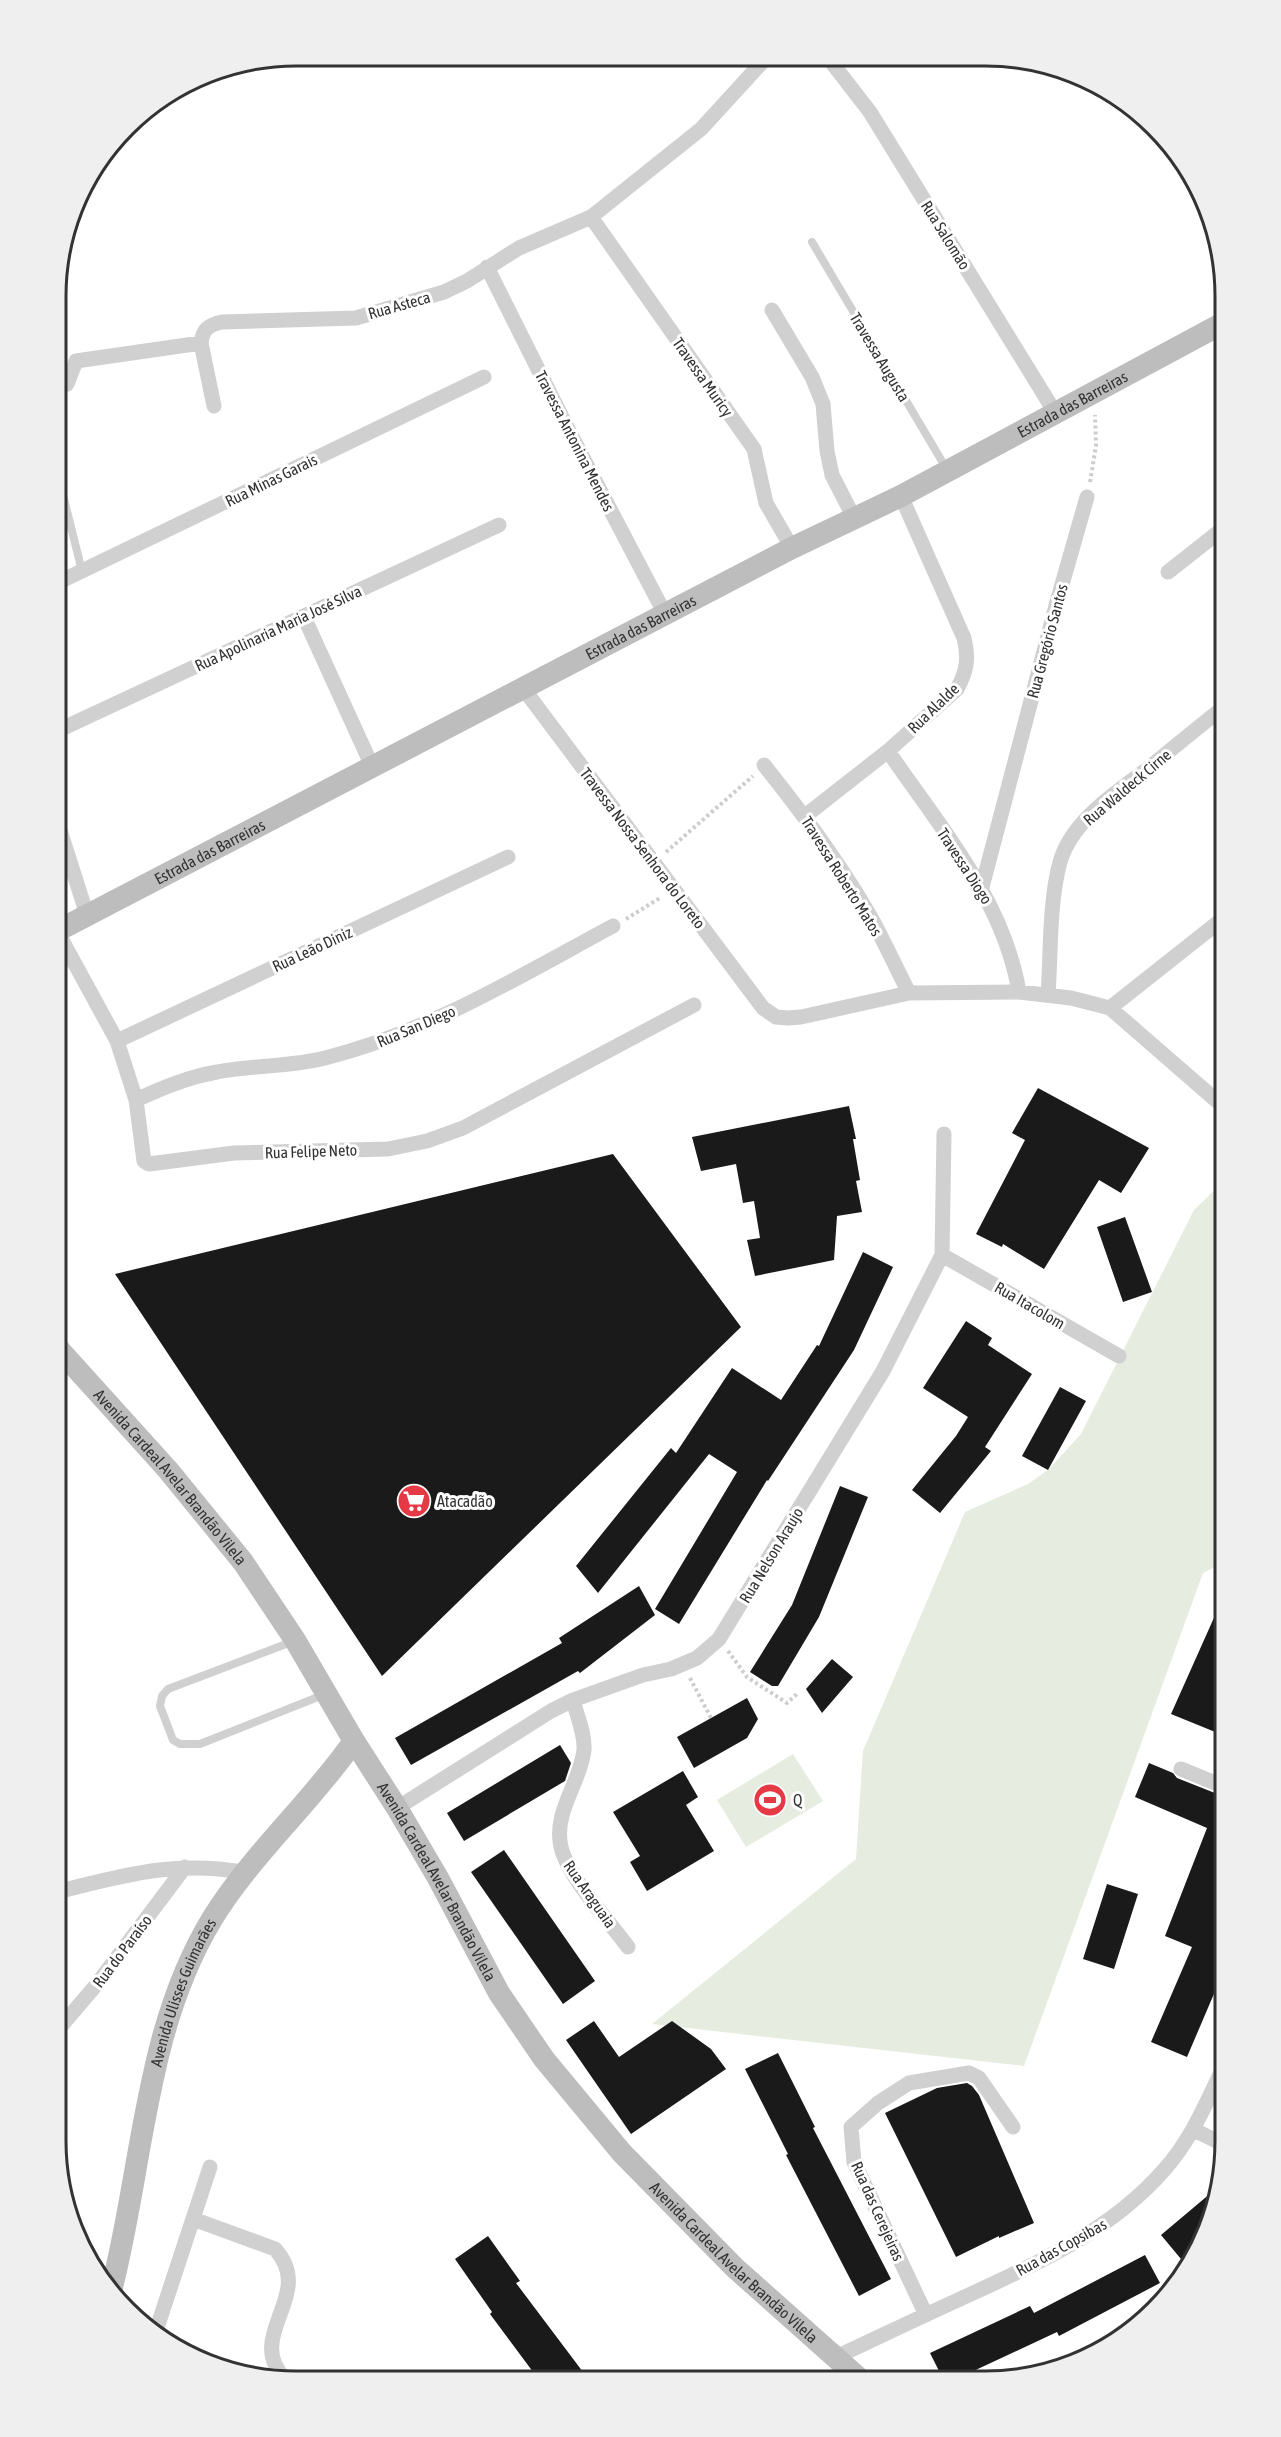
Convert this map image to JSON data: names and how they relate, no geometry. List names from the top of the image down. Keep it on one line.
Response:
{"streets":{"main road":["Estrada das Barreiras","Avenida Cardeal Avelar Brandão Vilela","Avenida Ulisses Guimarães"],"street":["Rua Salomão","Rua Asteca","Travessa Muricy","Travessa Antonina Mendes","Rua Minas Garais","Rua Apolinaria Maria José Silva","Rua Gregório Santos","Rua Alalde","Rua Waldeck Cirne","Travessa Nossa Senhora do Loreto","Travessa Diogo","Travessa Roberto Matos","Rua Leão Diniz","Rua San Diego","Rua Felipe Neto","Rua Itacolom","Rua Nelson Araujo","Rua Araguaia","Rua do Paraíso","Rua das Cerejeiras","Rua das Copsibas"],"lane":["Travessa Augusta"]},"crossings":[["Rua Salomão","Estrada das Barreiras"],["Rua Asteca","Travessa Muricy"],["Rua Asteca","Travessa Antonina Mendes"],["Travessa Augusta","Estrada das Barreiras"],["Travessa Muricy","Estrada das Barreiras"],["Estrada das Barreiras","Travessa Antonina Mendes"],["Estrada das Barreiras","Rua Alalde"],["Estrada das Barreiras","Travessa Nossa Senhora do Loreto"],["Rua Gregório Santos","Travessa Diogo"],["Rua Alalde","Travessa Diogo"],["Rua Alalde","Travessa Roberto Matos"],["Travessa Nossa Senhora do Loreto","Travessa Roberto Matos"],["Rua Leão Diniz","Rua Felipe Neto"],["Rua San Diego","Rua Felipe Neto"],["Rua Itacolom","Rua Nelson Araujo"],["Avenida Cardeal Avelar Brandão Vilela","Rua Nelson Araujo"],["Avenida Cardeal Avelar Brandão Vilela","Avenida Ulisses Guimarães"],["Avenida Cardeal Avelar Brandão Vilela","Rua das Copsibas"],["Rua Nelson Araujo","Rua Araguaia"],["Rua das Cerejeiras","Rua das Copsibas"]],"places":{"supermarket":["Atacadão"],"sports":["Q"]}}
